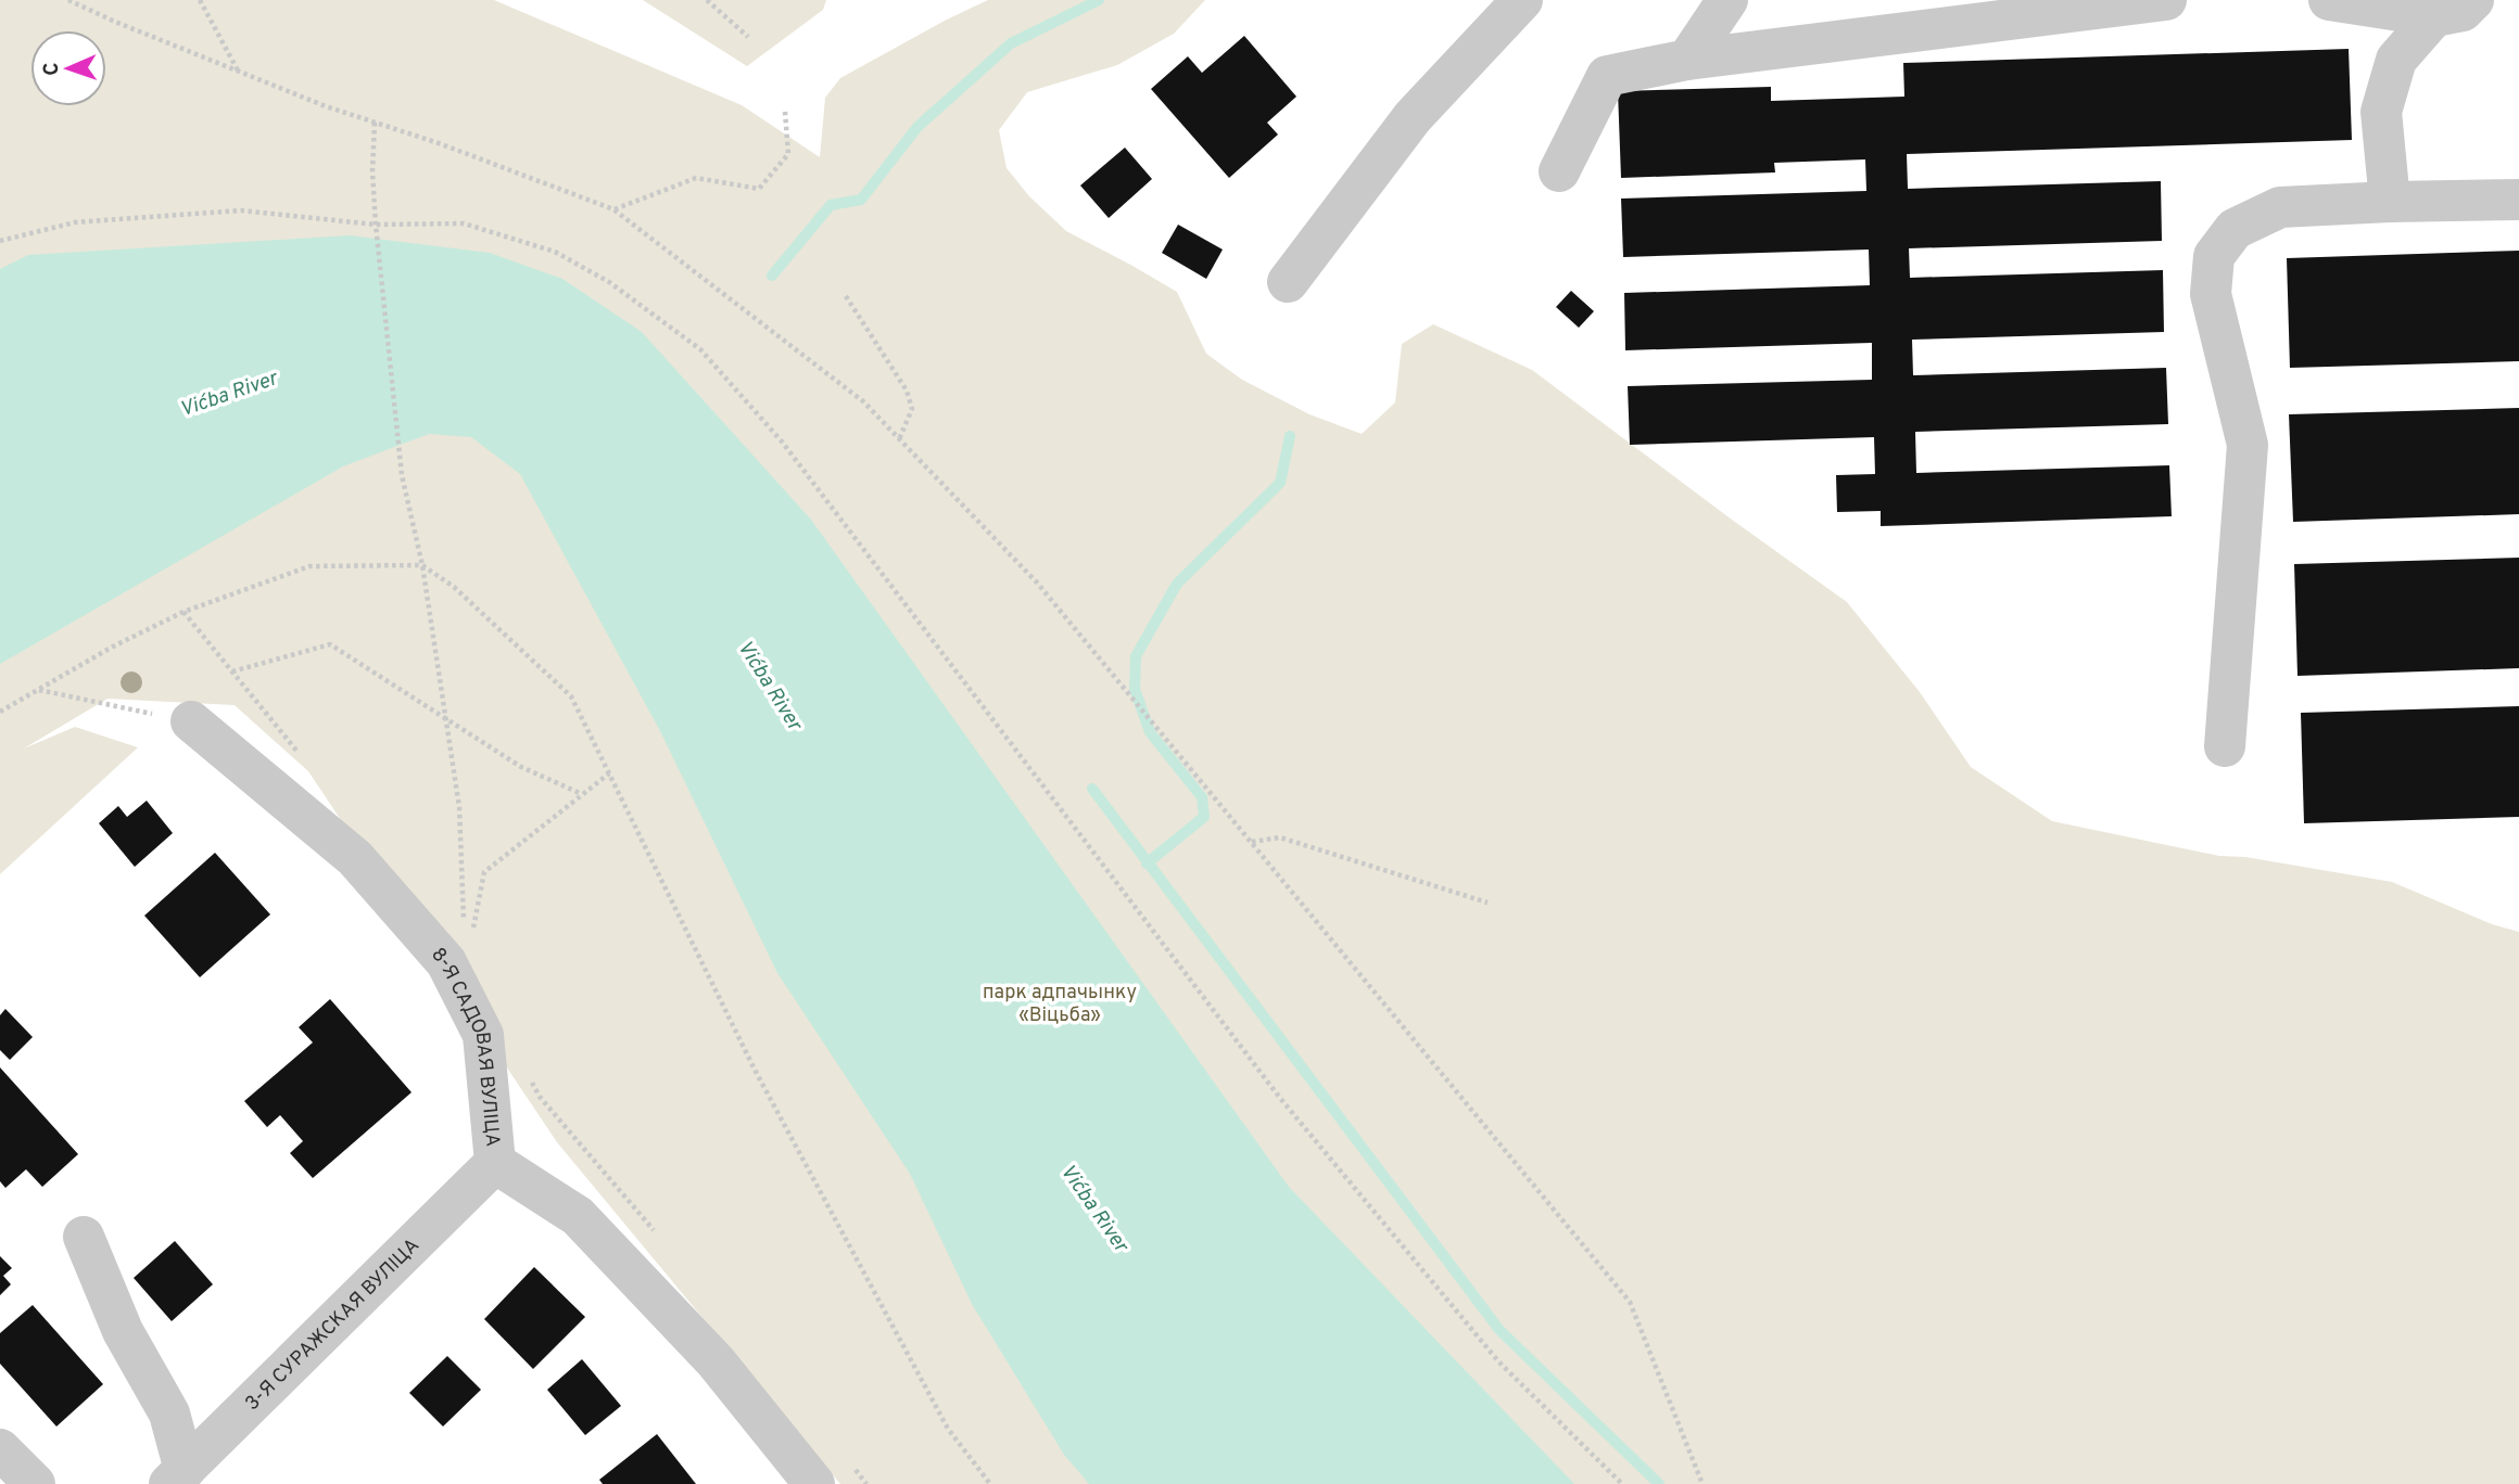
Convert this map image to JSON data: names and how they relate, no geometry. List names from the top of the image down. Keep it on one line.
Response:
{"streets":{"street":["8-Я САДОВАЯ ВУЛІЦА","3-Я СУРАЖСКАЯ ВУЛІЦА"]},"crossings":[["8-Я САДОВАЯ ВУЛІЦА","3-Я СУРАЖСКАЯ ВУЛІЦА"]],"water":["Vićba River"],"parks":["парк адпачынку «Віцьба»"],"north":"left"}
